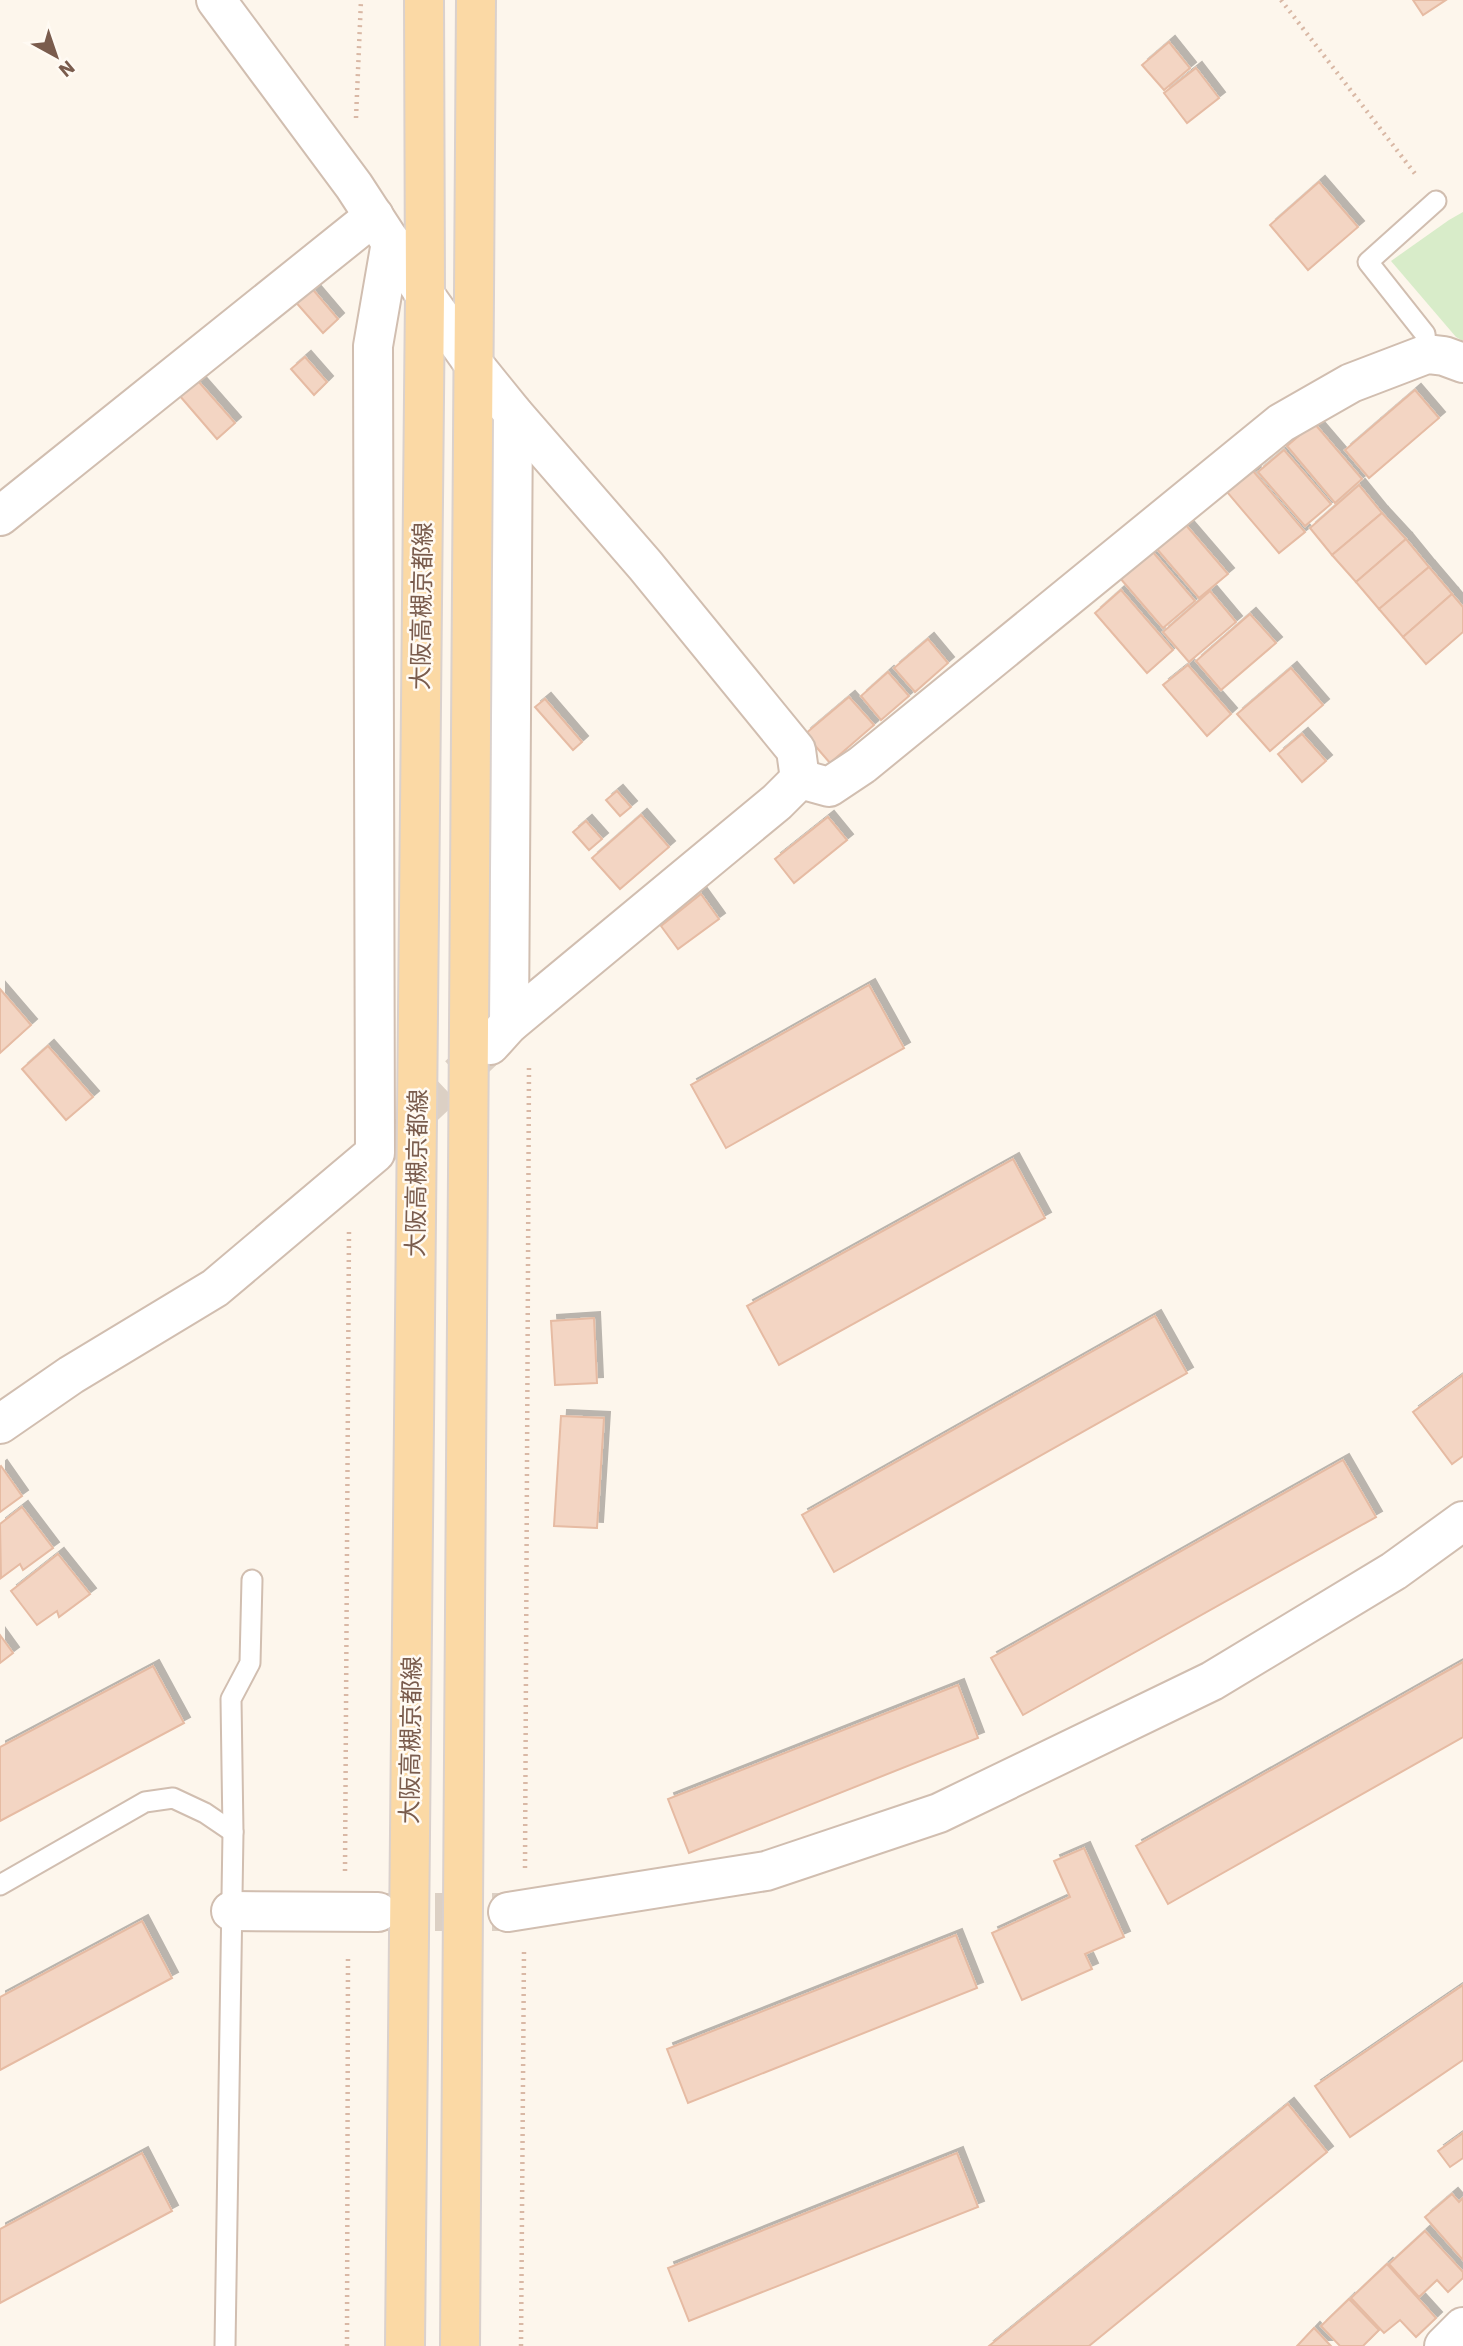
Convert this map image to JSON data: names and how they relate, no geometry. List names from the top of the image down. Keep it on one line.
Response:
{"streets":{"main road":["大阪高槻京都線"]},"north":"bottom right"}
